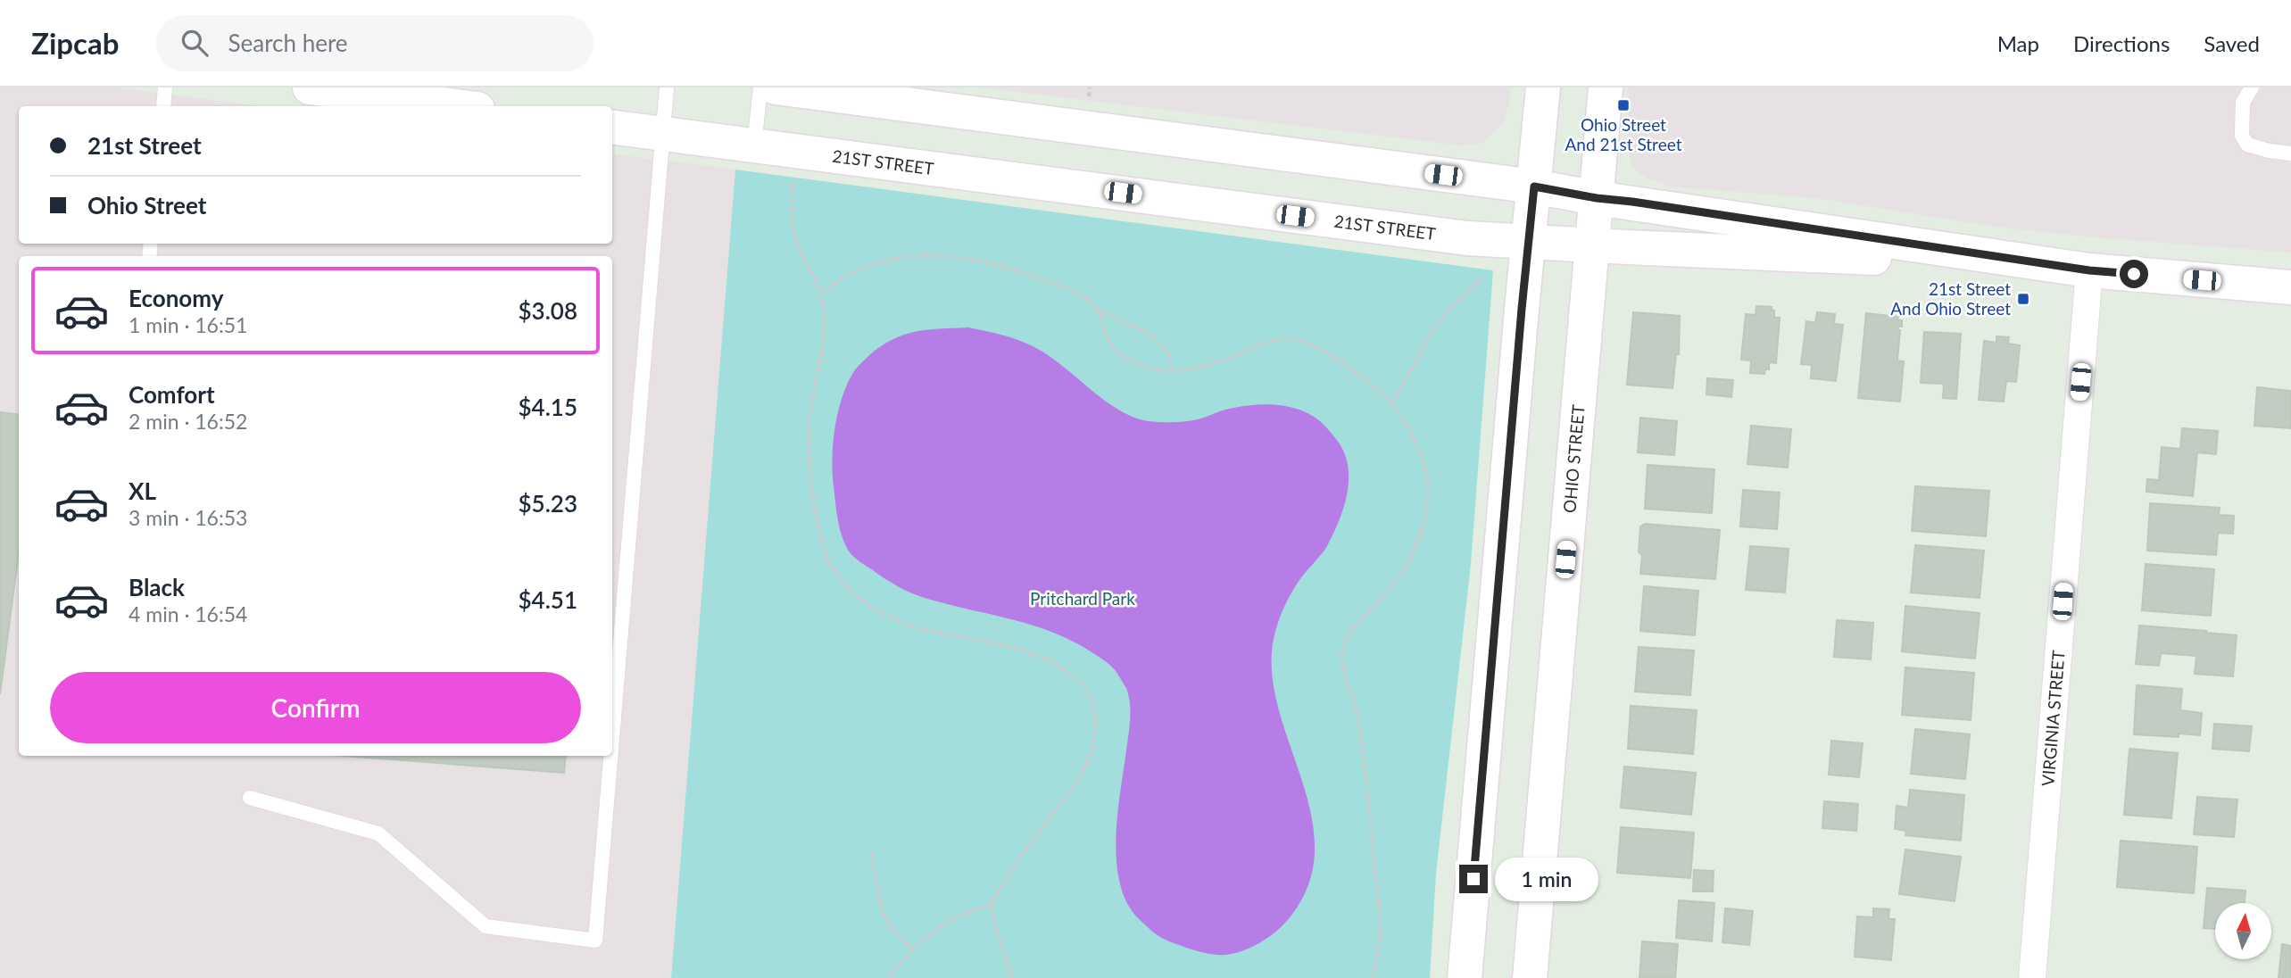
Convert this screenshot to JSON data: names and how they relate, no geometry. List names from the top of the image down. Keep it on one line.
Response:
{"streets":{"street":["21ST STREET","OHIO STREET","VIRGINIA STREET"]},"crossings":[["21ST STREET","OHIO STREET"],["21ST STREET","VIRGINIA STREET"]],"parks":["Pritchard Park"],"places":{"transit":["Ohio Street And 21st Street","21st Street And Ohio Street"]},"north":"top","page":{"header":"Zipcab","search":"Search here","nav":["Map","Directions","Saved"],"banner":["21st Street","Ohio Street"],"list":[{"name":"Economy","note":"1 min · 16:51","value":"$3.08"},{"name":"Comfort","note":"2 min · 16:52","value":"$4.15"},{"name":"XL","note":"3 min · 16:53","value":"$5.23"},{"name":"Black","note":"4 min · 16:54","value":"$4.51"}],"buttons":"Confirm","bubble":"1 min"}}
